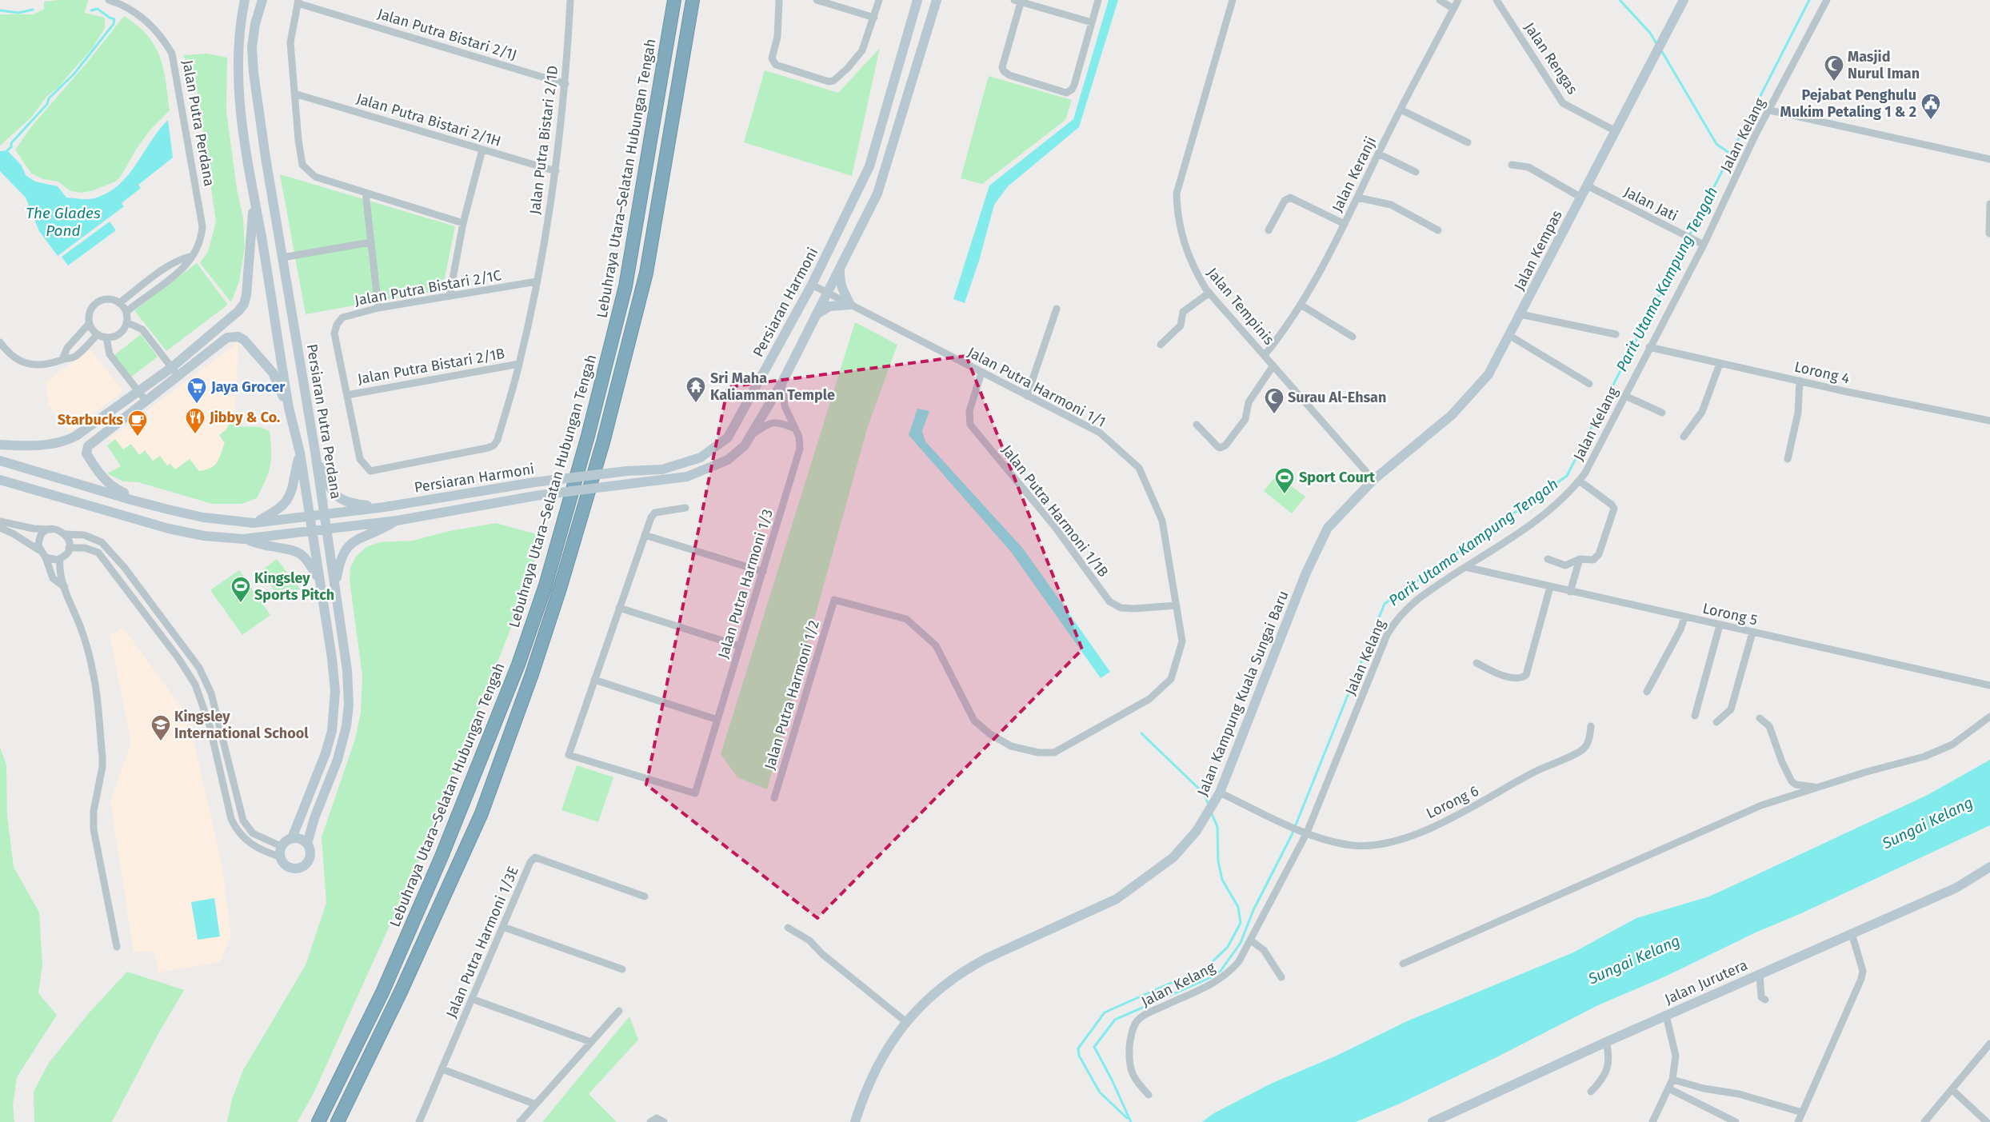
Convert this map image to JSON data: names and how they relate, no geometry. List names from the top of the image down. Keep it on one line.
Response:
{"streets":{"highway":["Lebuhraya Utara–Selatan Hubungan Tengah"],"main road":["Jalan Kempas","Persiaran Harmoni","Persiaran Putra Perdana","Jalan Kampung Kuala Sungai Baru","Jalan Jurutera"],"street":["Jalan Putra Bistari 2/1J","Jalan Rengas","Jalan Putra Bistari 2/1H","Jalan Putra Perdana","Jalan Kelang","Jalan Putra Bistari 2/1D","Jalan Keranji","Jalan Jati","Jalan Putra Bistari 2/1C","Jalan Tempinis","Jalan Putra Bistari 2/1B","Lorong 4","Jalan Putra Harmoni 1/1","Jalan Putra Harmoni 1/1B","Jalan Putra Harmoni 1/3","Lorong 5","Jalan Putra Harmoni 1/2","Lorong 6","Jalan Putra Harmoni 1/3E"]},"crossings":[["Jalan Putra Bistari 2/1J","Jalan Putra Bistari 2/1D"],["Jalan Rengas","Jalan Kempas"],["Jalan Putra Bistari 2/1H","Jalan Putra Bistari 2/1D"],["Jalan Kelang","Jalan Jati"],["Jalan Kelang","Lorong 4"],["Jalan Kelang","Lorong 5"],["Jalan Kelang","Lorong 6"],["Jalan Putra Bistari 2/1D","Jalan Putra Bistari 2/1C"],["Jalan Putra Bistari 2/1D","Jalan Putra Bistari 2/1B"],["Jalan Keranji","Jalan Tempinis"],["Jalan Jati","Jalan Kempas"],["Jalan Kempas","Jalan Tempinis"],["Jalan Kempas","Jalan Kampung Kuala Sungai Baru"],["Jalan Putra Bistari 2/1C","Jalan Putra Bistari 2/1B"],["Persiaran Harmoni","Jalan Putra Harmoni 1/1"],["Persiaran Harmoni","Persiaran Putra Perdana"],["Persiaran Harmoni","Jalan Putra Harmoni 1/3"],["Jalan Tempinis","Jalan Kampung Kuala Sungai Baru"],["Jalan Putra Harmoni 1/1","Jalan Putra Harmoni 1/1B"],["Jalan Putra Harmoni 1/1","Jalan Putra Harmoni 1/2"],["Jalan Kampung Kuala Sungai Baru","Lorong 6"]],"water":["The Glades Pond","Parit Utama Kampung Tengah","Sungai Kelang"],"places":{"mosque":["Masjid Nurul Iman","Surau Al-Ehsan"],"public building":["Pejabat Penghulu Mukim Petaling 1 & 2"],"temple":["Sri Maha Kaliamman Temple"],"supermarket":["Jaya Grocer"],"restaurant":["Jibby & Co."],"cafe":["Starbucks"],"sports":["Sport Court","Kingsley Sports Pitch"],"school or university":["Kingsley International School"]}}
